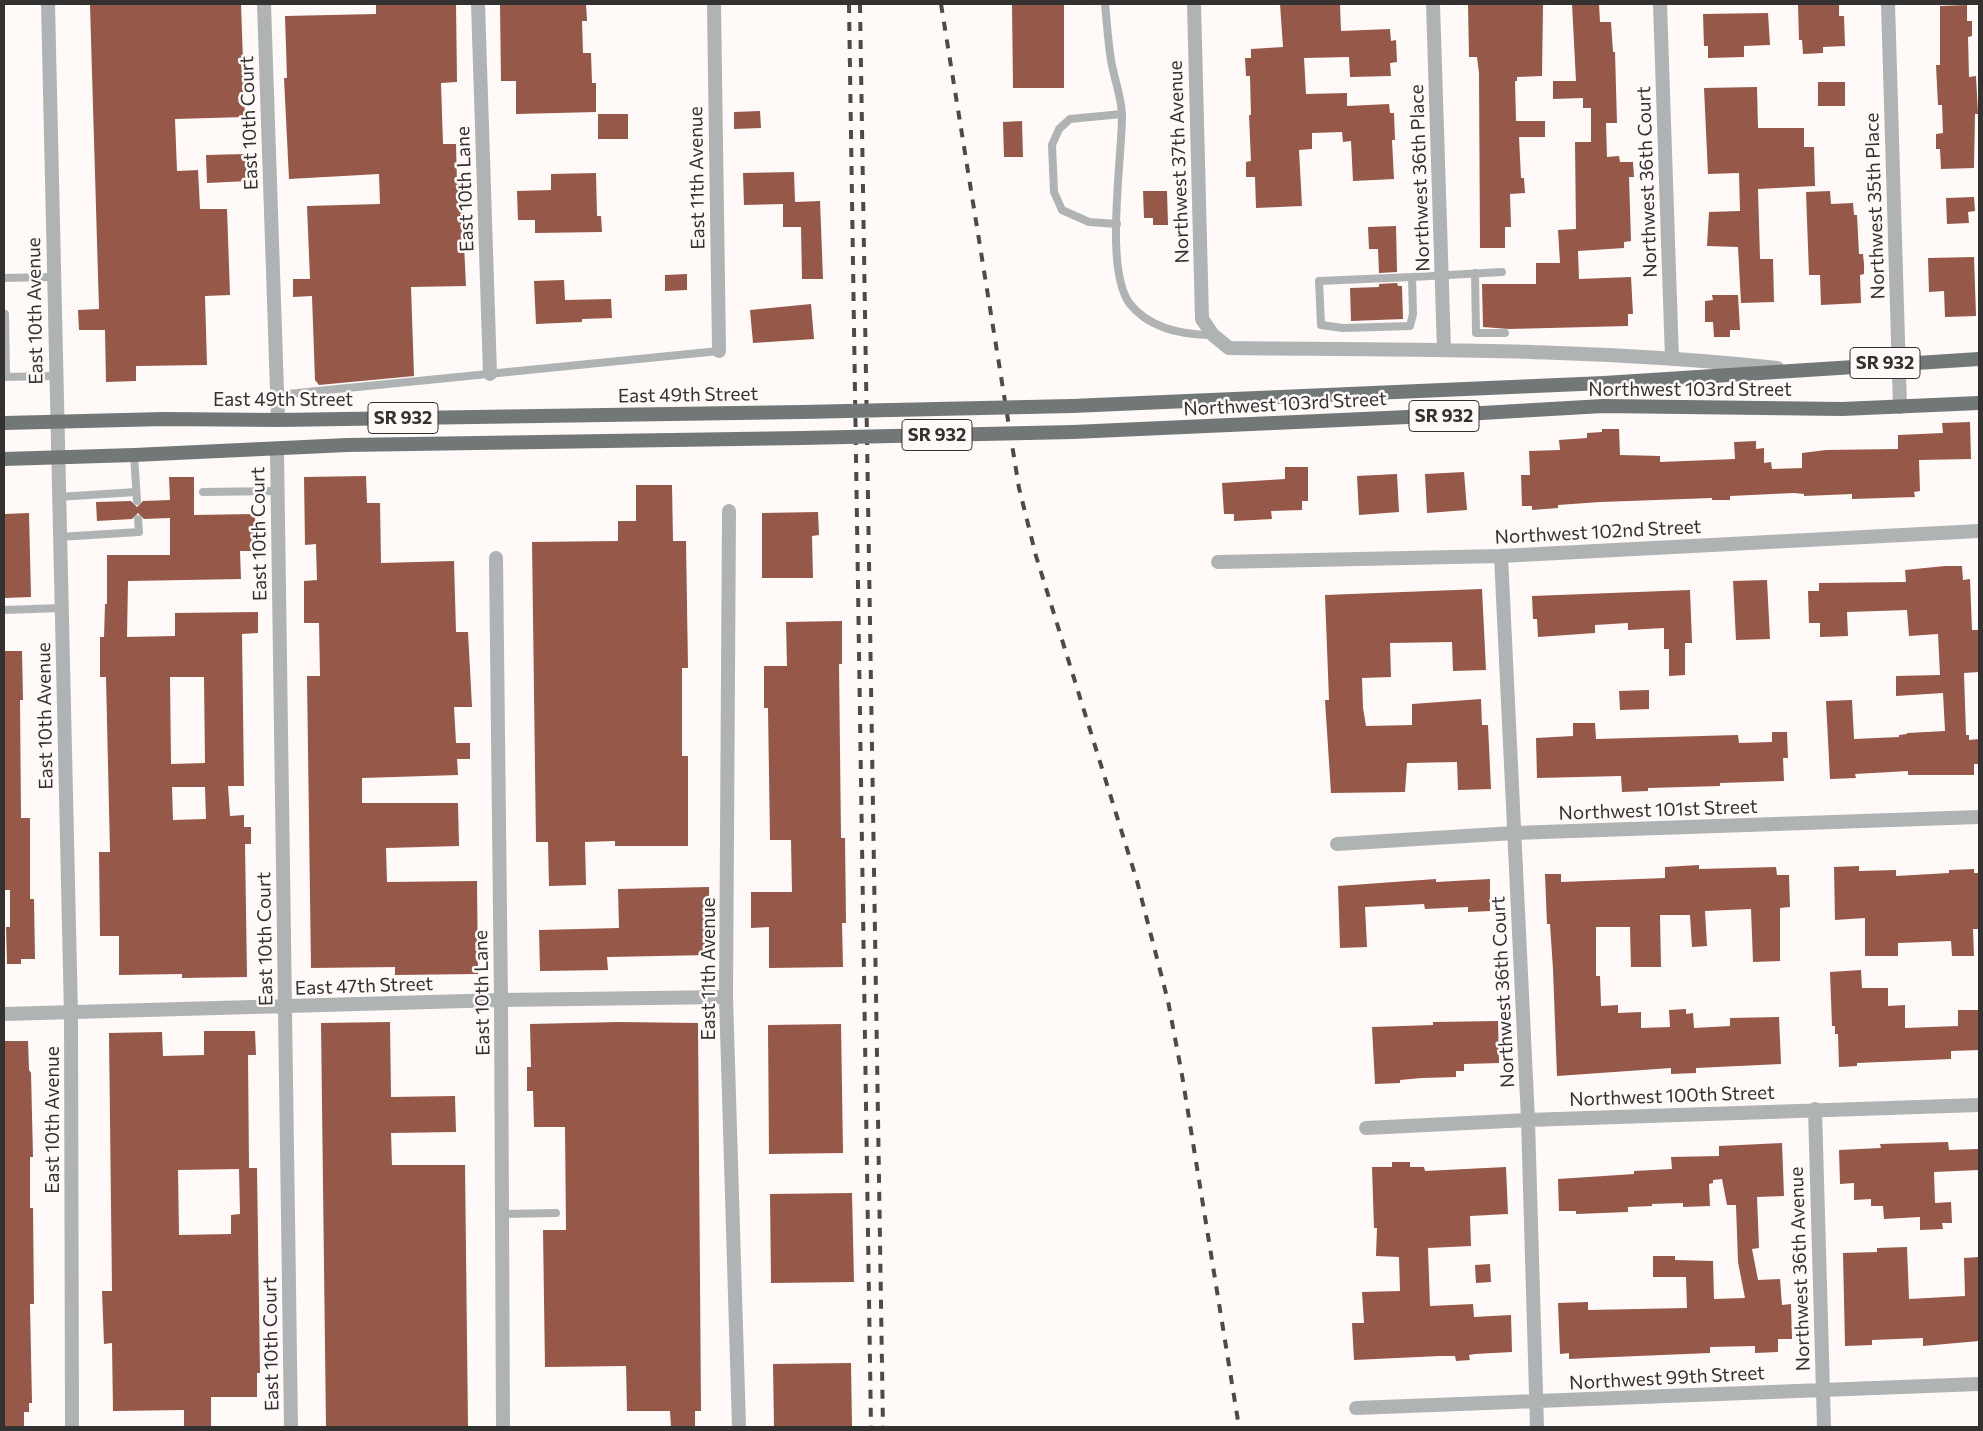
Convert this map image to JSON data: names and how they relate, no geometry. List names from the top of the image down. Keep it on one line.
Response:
{"streets":{"main road":["SR 932","Northwest 103rd Street","East 49th Street"],"street":["East 10th Court","Northwest 37th Avenue","East 11th Avenue","Northwest 36th Place","Northwest 36th Court","East 10th Lane","Northwest 35th Place","East 10th Avenue","Northwest 102nd Street","Northwest 101st Street","East 47th Street","Northwest 100th Street","Northwest 36th Avenue","Northwest 99th Street"]},"crossings":[["East 10th Court","SR 932"],["East 10th Court","Northwest 103rd Street"],["East 10th Court","East 49th Street"],["East 10th Court","East 47th Street"],["Northwest 37th Avenue","Northwest 103rd Street"],["East 11th Avenue","East 47th Street"],["Northwest 36th Place","Northwest 103rd Street"],["Northwest 36th Court","Northwest 103rd Street"],["Northwest 36th Court","Northwest 102nd Street"],["Northwest 36th Court","Northwest 101st Street"],["Northwest 36th Court","Northwest 100th Street"],["Northwest 36th Court","Northwest 99th Street"],["East 10th Lane","East 47th Street"],["Northwest 35th Place","Northwest 103rd Street"],["East 10th Avenue","SR 932"],["East 10th Avenue","East 49th Street"],["East 10th Avenue","East 47th Street"],["SR 932","Northwest 103rd Street"],["Northwest 103rd Street","East 49th Street"],["Northwest 100th Street","Northwest 36th Avenue"],["Northwest 36th Avenue","Northwest 99th Street"]]}
